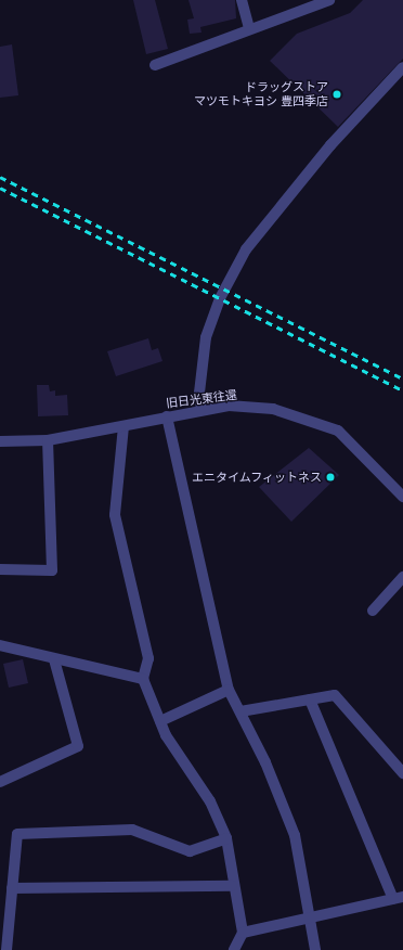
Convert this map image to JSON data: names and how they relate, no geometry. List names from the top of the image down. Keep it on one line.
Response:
{"streets":{"street":["旧日光東往還"]},"places":["ドラッグストア マツモトキヨシ 豊四季店","エニタイムフィットネス"]}
